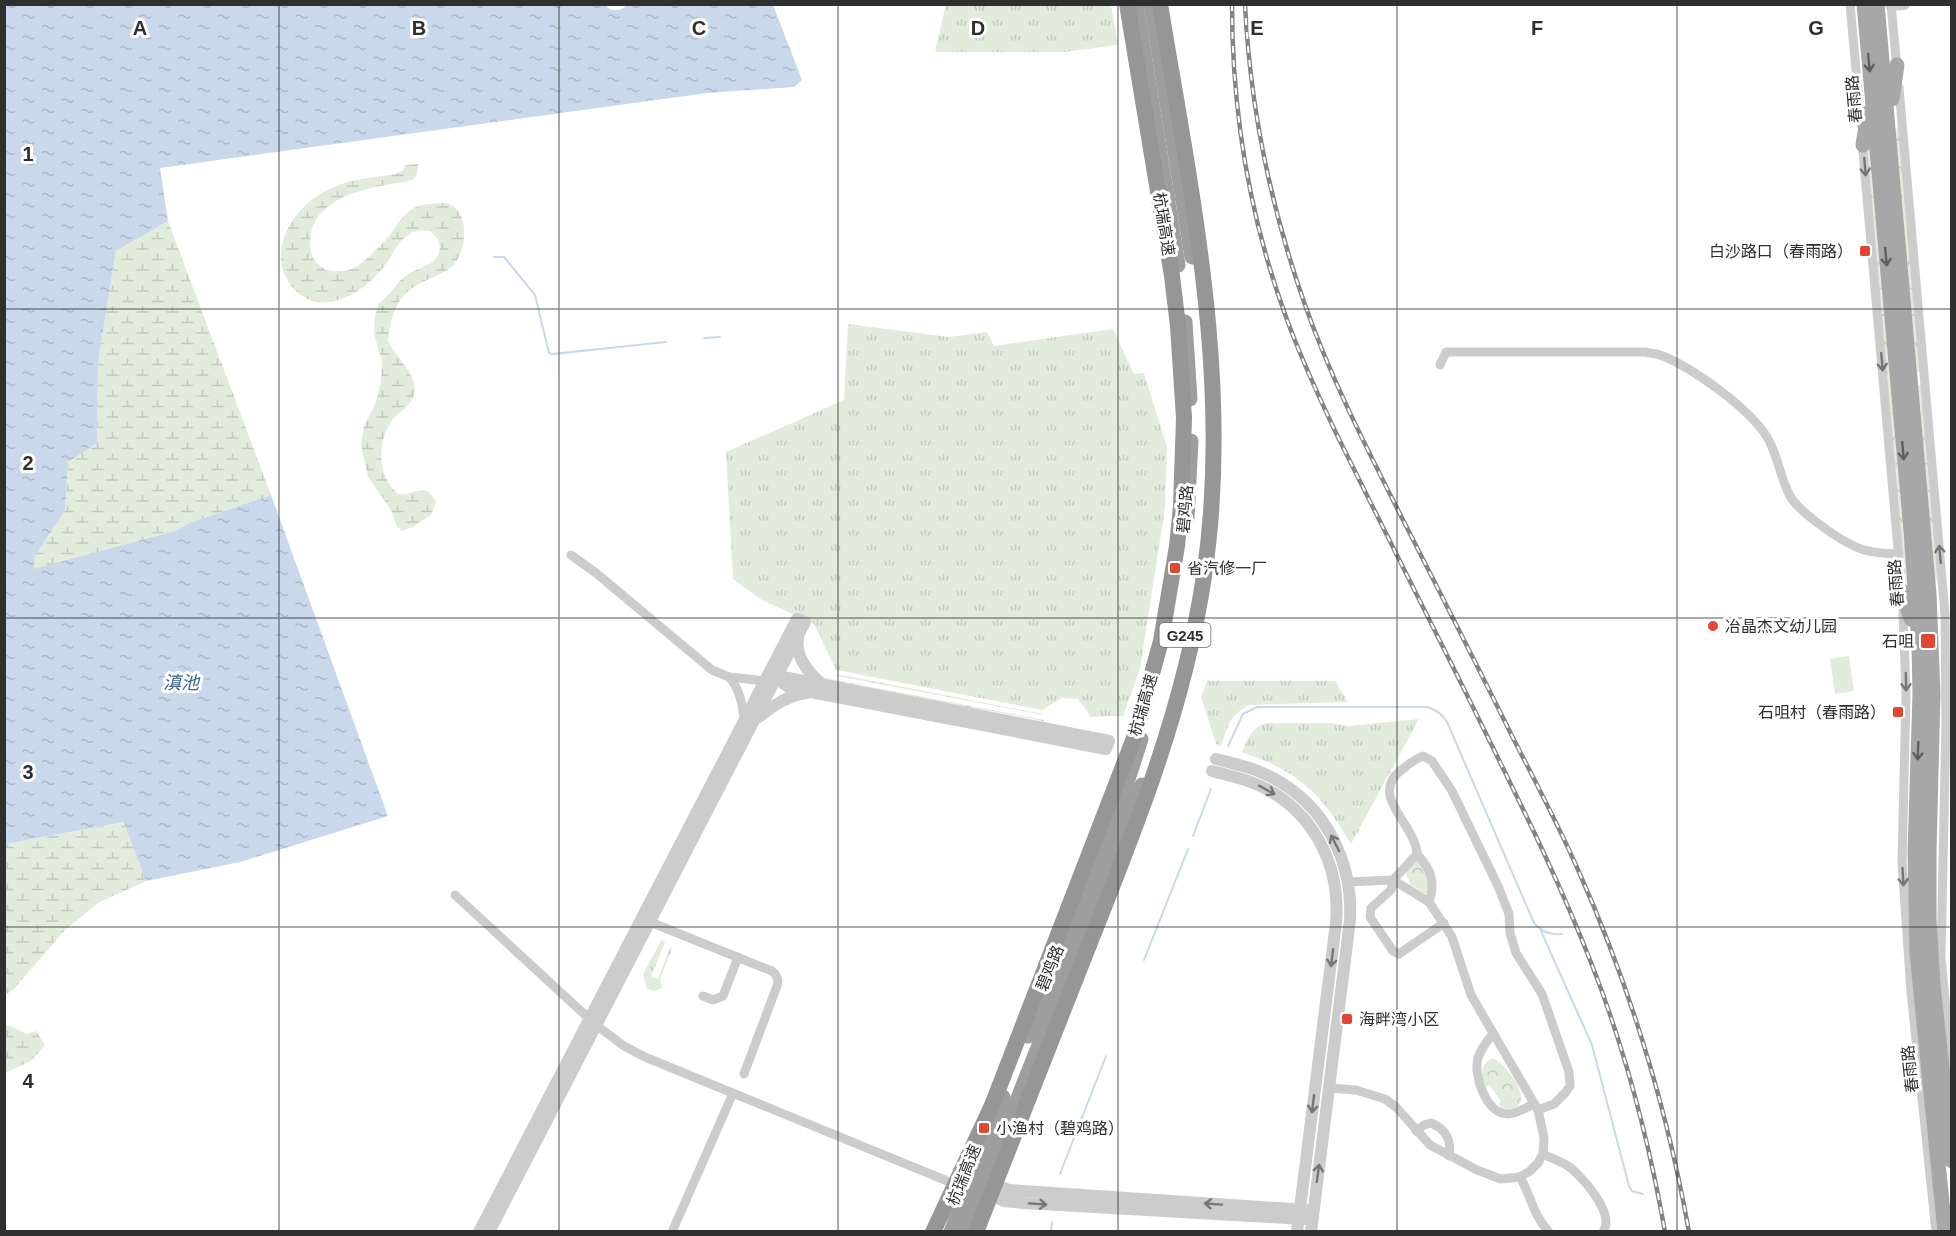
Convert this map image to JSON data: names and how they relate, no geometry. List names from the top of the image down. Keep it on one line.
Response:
{"streets":{"highway":["杭瑞高速","碧鸡路","G245"],"main road":["春雨路"]},"water":["滇池"],"places":{"transit":["白沙路口（春雨路）","省汽修一厂","石咀","石咀村（春雨路）","海畔湾小区","小渔村（碧鸡路）"],"other":["冶晶杰文幼儿园"]},"grid":{"columns":["A","B","C","D","E","F","G"],"rows":["1","2","3","4"]}}
